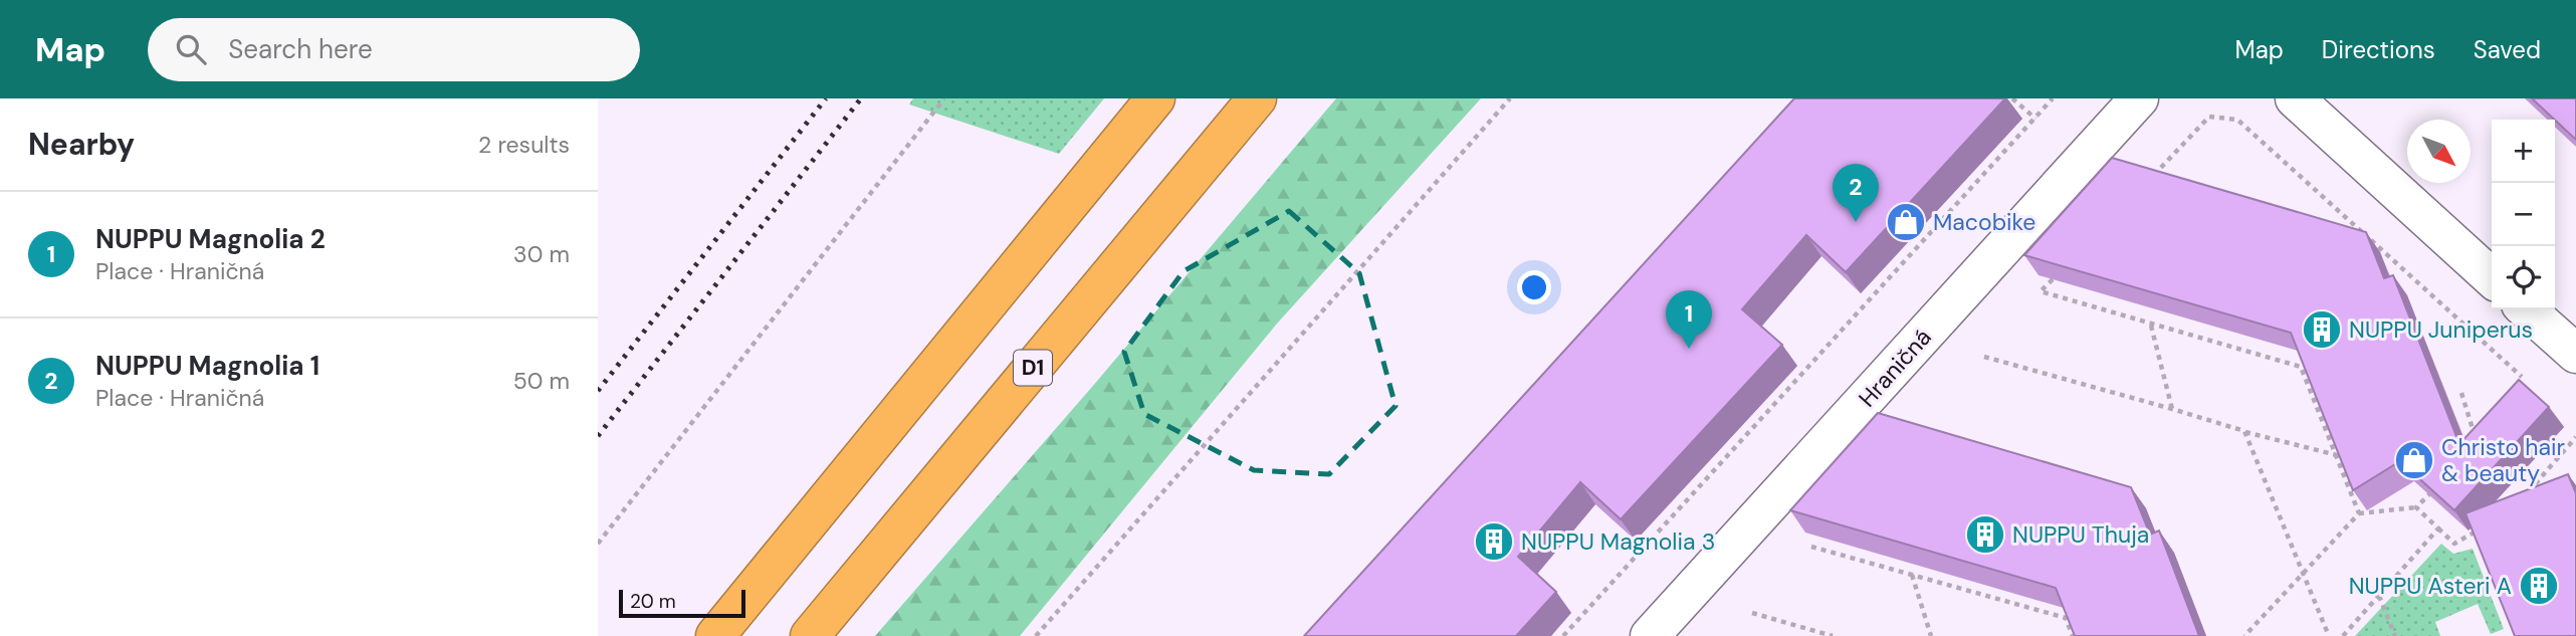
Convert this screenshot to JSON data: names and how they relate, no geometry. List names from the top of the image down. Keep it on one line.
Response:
{"streets":{"highway":["D1"],"street":["Hraničná"]},"places":{"shop":["Macobike","Christo hair & beauty"],"building":["NUPPU Juniperus","NUPPU Thuja","NUPPU Magnolia 3","NUPPU Asteri A"]},"scale_bar":"20 m","north":"bottom right","page":{"header":"Map","search":"Search here","nav":["Map","Directions","Saved"],"heading":["Nearby","2 results"],"map_buttons":["+","−"],"pins":["2","1"],"list":[{"mark":"1","name":"NUPPU Magnolia 2","note":"Place · Hraničná","value":"30 m"},{"mark":"2","name":"NUPPU Magnolia 1","note":"Place · Hraničná","value":"50 m"}],"scale":"20 m"}}
